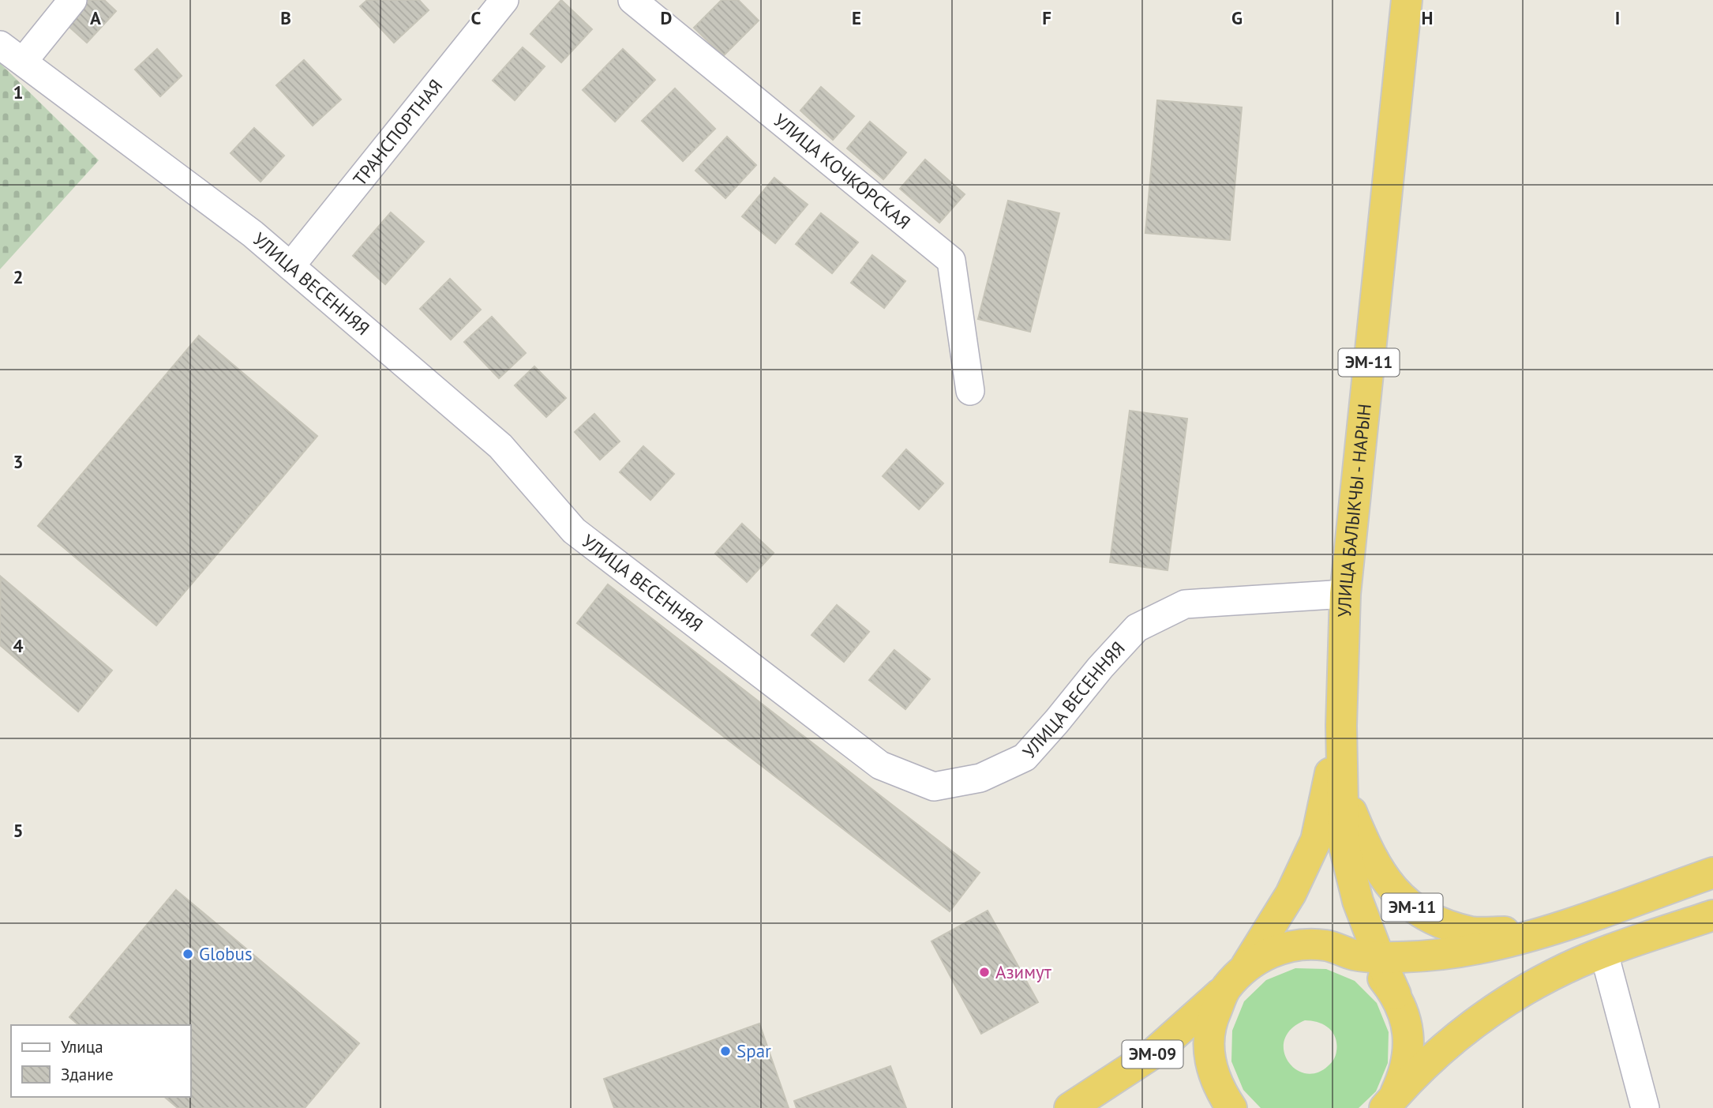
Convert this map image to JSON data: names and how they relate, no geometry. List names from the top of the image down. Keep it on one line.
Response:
{"streets":{"highway":["ЭМ-11","УЛИЦА БАЛЫКЧЫ - НАРЫН","ЭМ-09"],"street":["ТРАНСПОРТНАЯ","УЛИЦА КОЧКОРСКАЯ","УЛИЦА ВЕСЕННЯЯ"]},"crossings":[["ТРАНСПОРТНАЯ","УЛИЦА ВЕСЕННЯЯ"],["УЛИЦА ВЕСЕННЯЯ","УЛИЦА БАЛЫКЧЫ - НАРЫН"],["ЭМ-11","УЛИЦА БАЛЫКЧЫ - НАРЫН"],["ЭМ-11","ЭМ-09"],["УЛИЦА БАЛЫКЧЫ - НАРЫН","ЭМ-09"]],"places":["Globus","Азимут","Spar"],"legend":["Улица","Здание"],"grid":{"columns":["A","B","C","D","E","F","G","H","I"],"rows":["1","2","3","4","5"]}}
